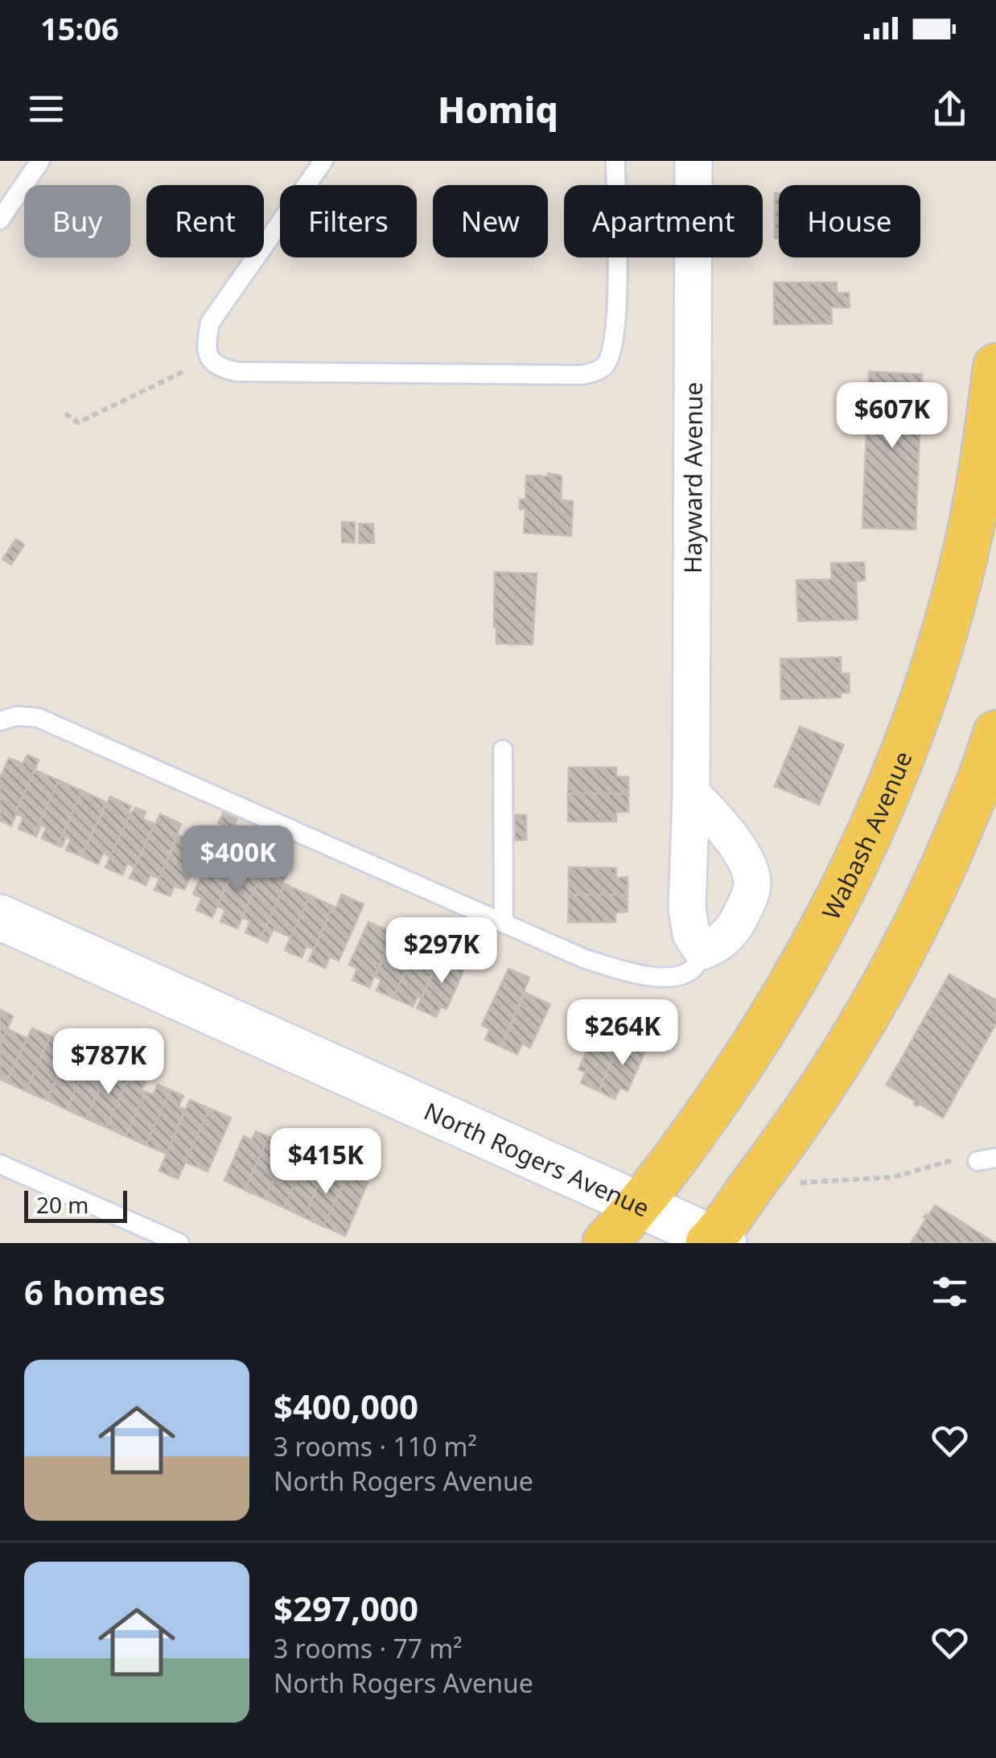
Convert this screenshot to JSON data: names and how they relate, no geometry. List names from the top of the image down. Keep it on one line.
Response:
{"streets":{"main road":["Wabash Avenue"],"street":["Hayward Avenue","North Rogers Avenue"]},"crossings":[["Wabash Avenue","North Rogers Avenue"]],"scale_bar":"20 m","page":{"status":"15:06","header":"Homiq","chip":["Buy","Rent","Filters","New","Apartment","House"],"price":["$607K","$400K","$297K","$264K","$787K","$415K"],"scale":"20 m","heading":"6 homes","list":[{"name":"$400,000","note":"3 rooms · 110 m² · North Rogers Avenue"},{"name":"$297,000","note":"3 rooms · 77 m² · North Rogers Avenue"}]}}
